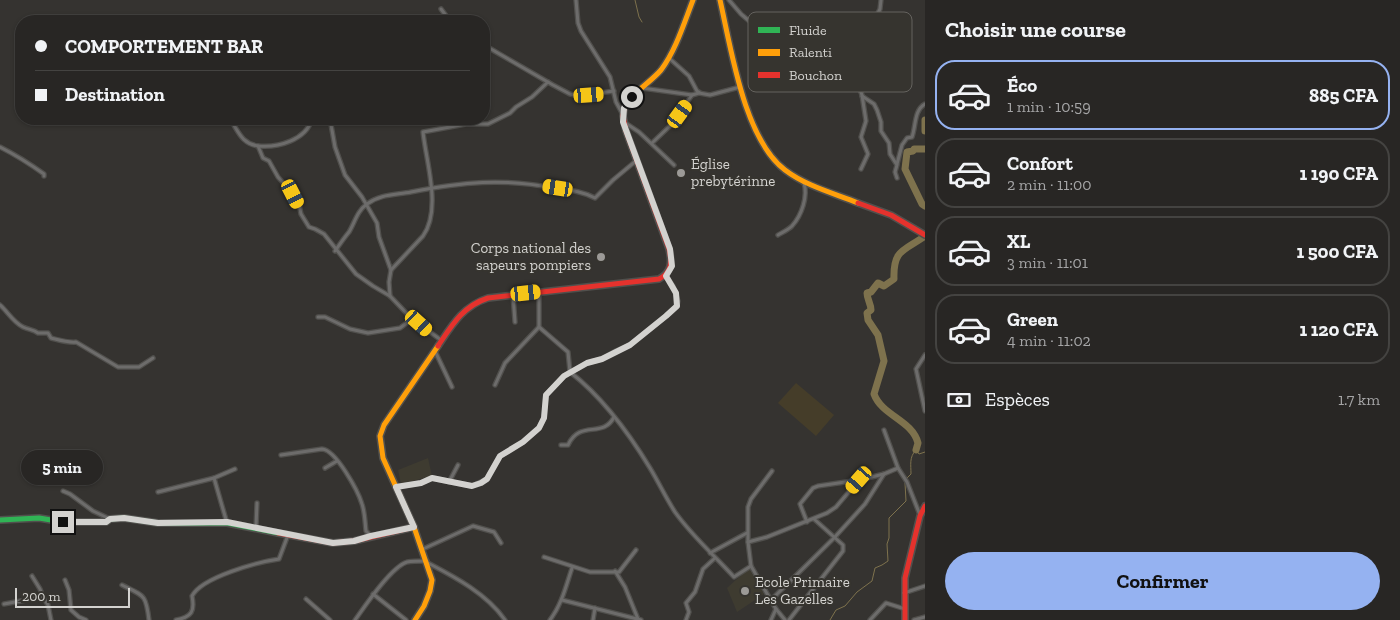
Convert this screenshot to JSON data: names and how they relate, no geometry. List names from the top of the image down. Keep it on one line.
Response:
{"places":["Église prebytérinne","Corps national des sapeurs pompiers","Ecole Primaire Les Gazelles"],"legend":["Fluide","Ralenti","Bouchon"],"scale_bar":"200 m","page":{"heading":"Choisir une course","banner":["COMPORTEMENT BAR","Destination"],"list":[{"name":"Éco","note":"1 min · 10:59","value":"885 CFA"},{"name":"Confort","note":"2 min · 11:00","value":"1 190 CFA"},{"name":"XL","note":"3 min · 11:01","value":"1 500 CFA"},{"name":"Green","note":"4 min · 11:02","value":"1 120 CFA"}],"pay":["Espèces","1.7 km"],"bubble":"5 min","buttons":"Confirmer","scale":"200 m"}}
